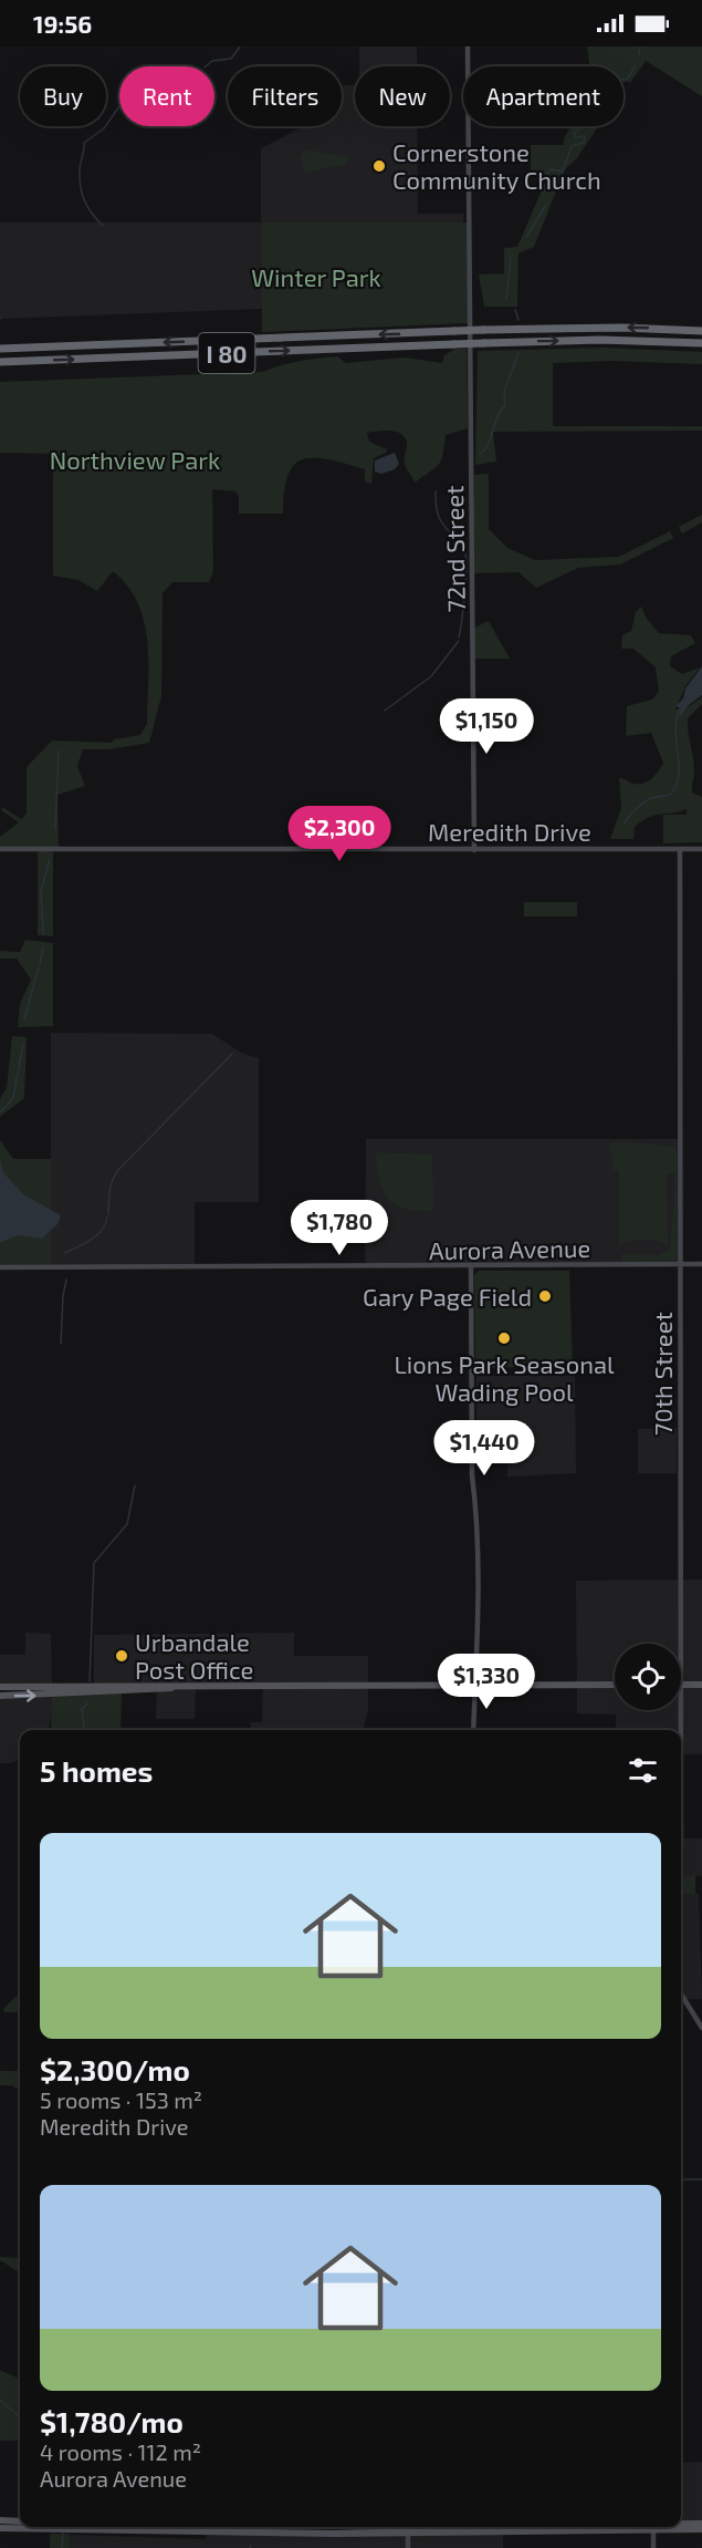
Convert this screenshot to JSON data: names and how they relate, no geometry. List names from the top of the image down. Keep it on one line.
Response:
{"streets":{"highway":["I 80"],"street":["72nd Street","Meredith Drive","Aurora Avenue","70th Street"]},"crossings":[["72nd Street","Meredith Drive"],["Meredith Drive","70th Street"],["Aurora Avenue","70th Street"]],"parks":["Winter Park","Northview Park"],"places":["Cornerstone Community Church","Gary Page Field","Lions Park Seasonal Wading Pool","Urbandale Post Office"],"page":{"status":"19:56","chip":["Buy","Rent","Filters","New","Apartment"],"price":["$1,150","$2,300","$1,780","$1,440","$1,330"],"heading":"5 homes","list":[{"name":"$2,300/mo","note":"5 rooms · 153 m² · Meredith Drive"},{"name":"$1,780/mo","note":"4 rooms · 112 m² · Aurora Avenue"}]}}
